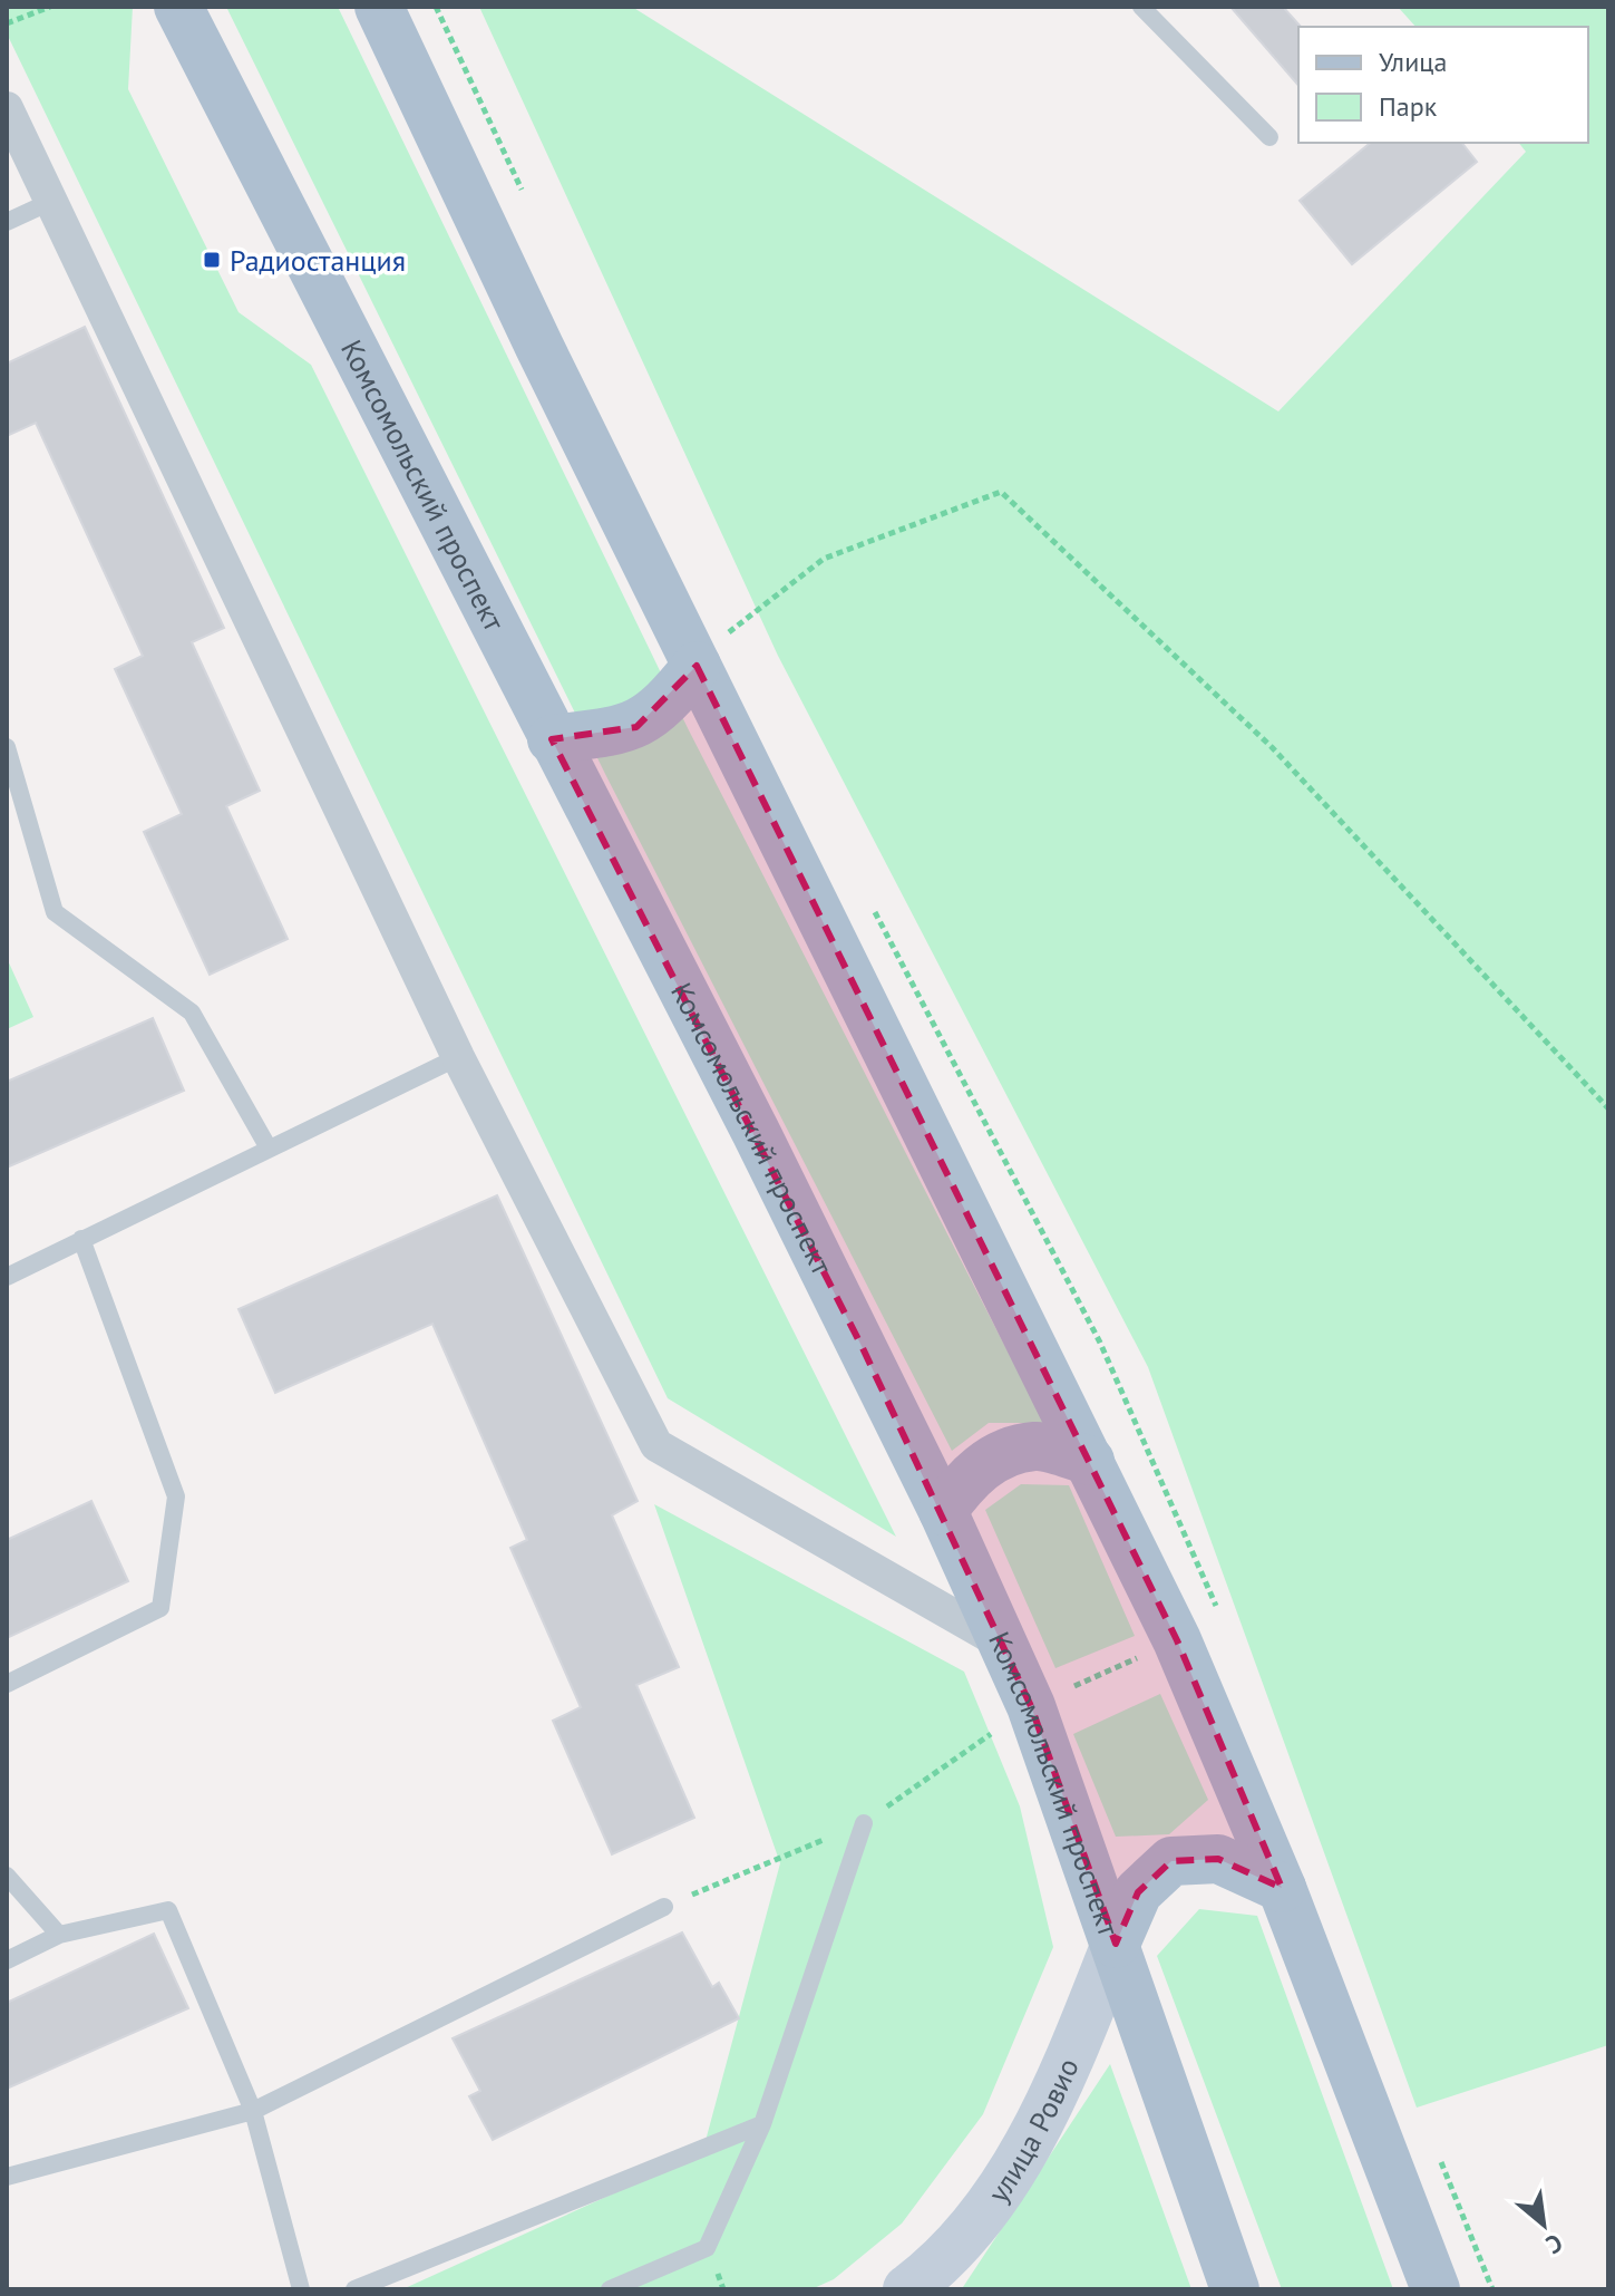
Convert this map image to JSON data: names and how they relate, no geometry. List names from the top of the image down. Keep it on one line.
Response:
{"streets":{"main road":["Комсомольский проспект","улица Ровио"]},"crossings":[["Комсомольский проспект","улица Ровио"]],"places":{"transit":["Радиостанция"]},"legend":["Улица","Парк"],"north":"bottom right"}
